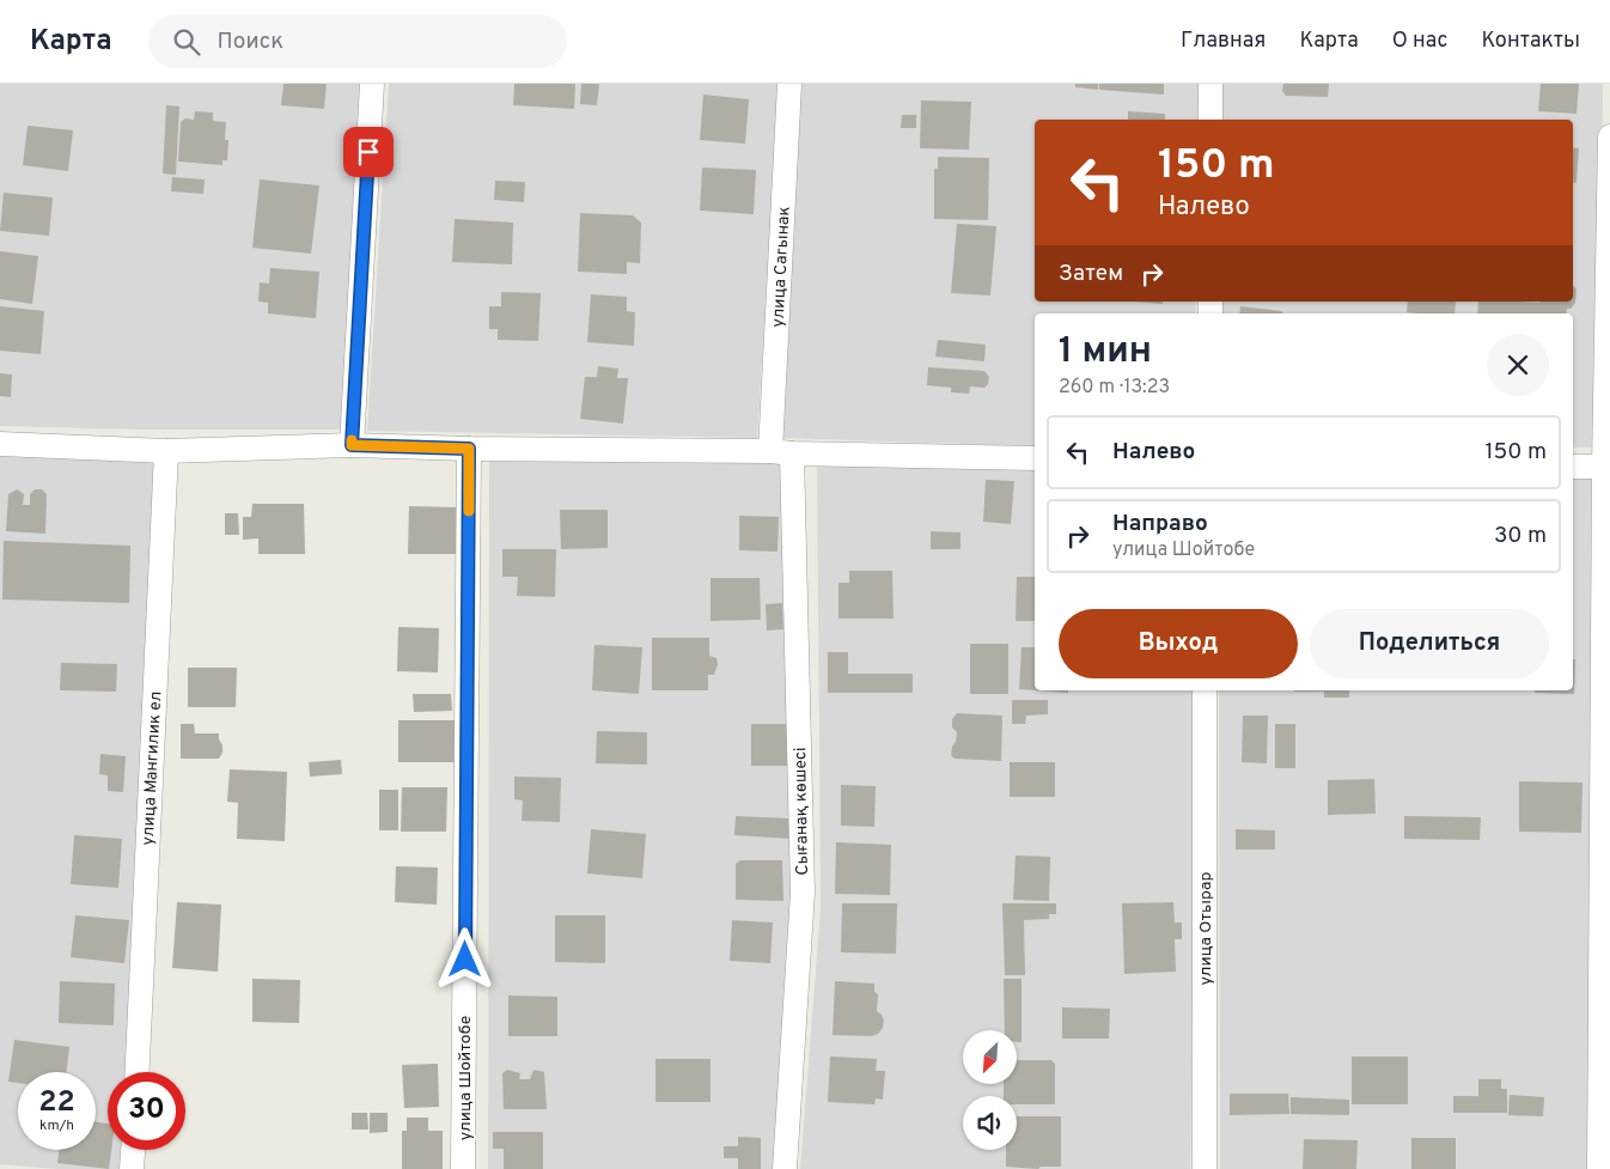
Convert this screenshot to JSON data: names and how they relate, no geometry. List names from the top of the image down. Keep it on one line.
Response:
{"streets":{"street":["улица Сагынак","улица Мангилик ел","Сығанақ көшесі","улица Отырар","улица Шойтобе"]},"crossings":[["улица Сагынак","Сығанақ көшесі"]],"north":"bottom left","page":{"header":"Карта","search":"Поиск","nav":["Главная","Карта","О нас","Контакты"],"turn":["150 m","Налево"],"then":"Затем","heading":["1 мин","260 m · 13:23"],"list":[{"name":"Налево","value":"150 m"},{"name":"Направо","note":"улица Шойтобе","value":"30 m"}],"buttons":["Выход","Поделиться"],"speed":"22 km/h","limit":"30"}}
